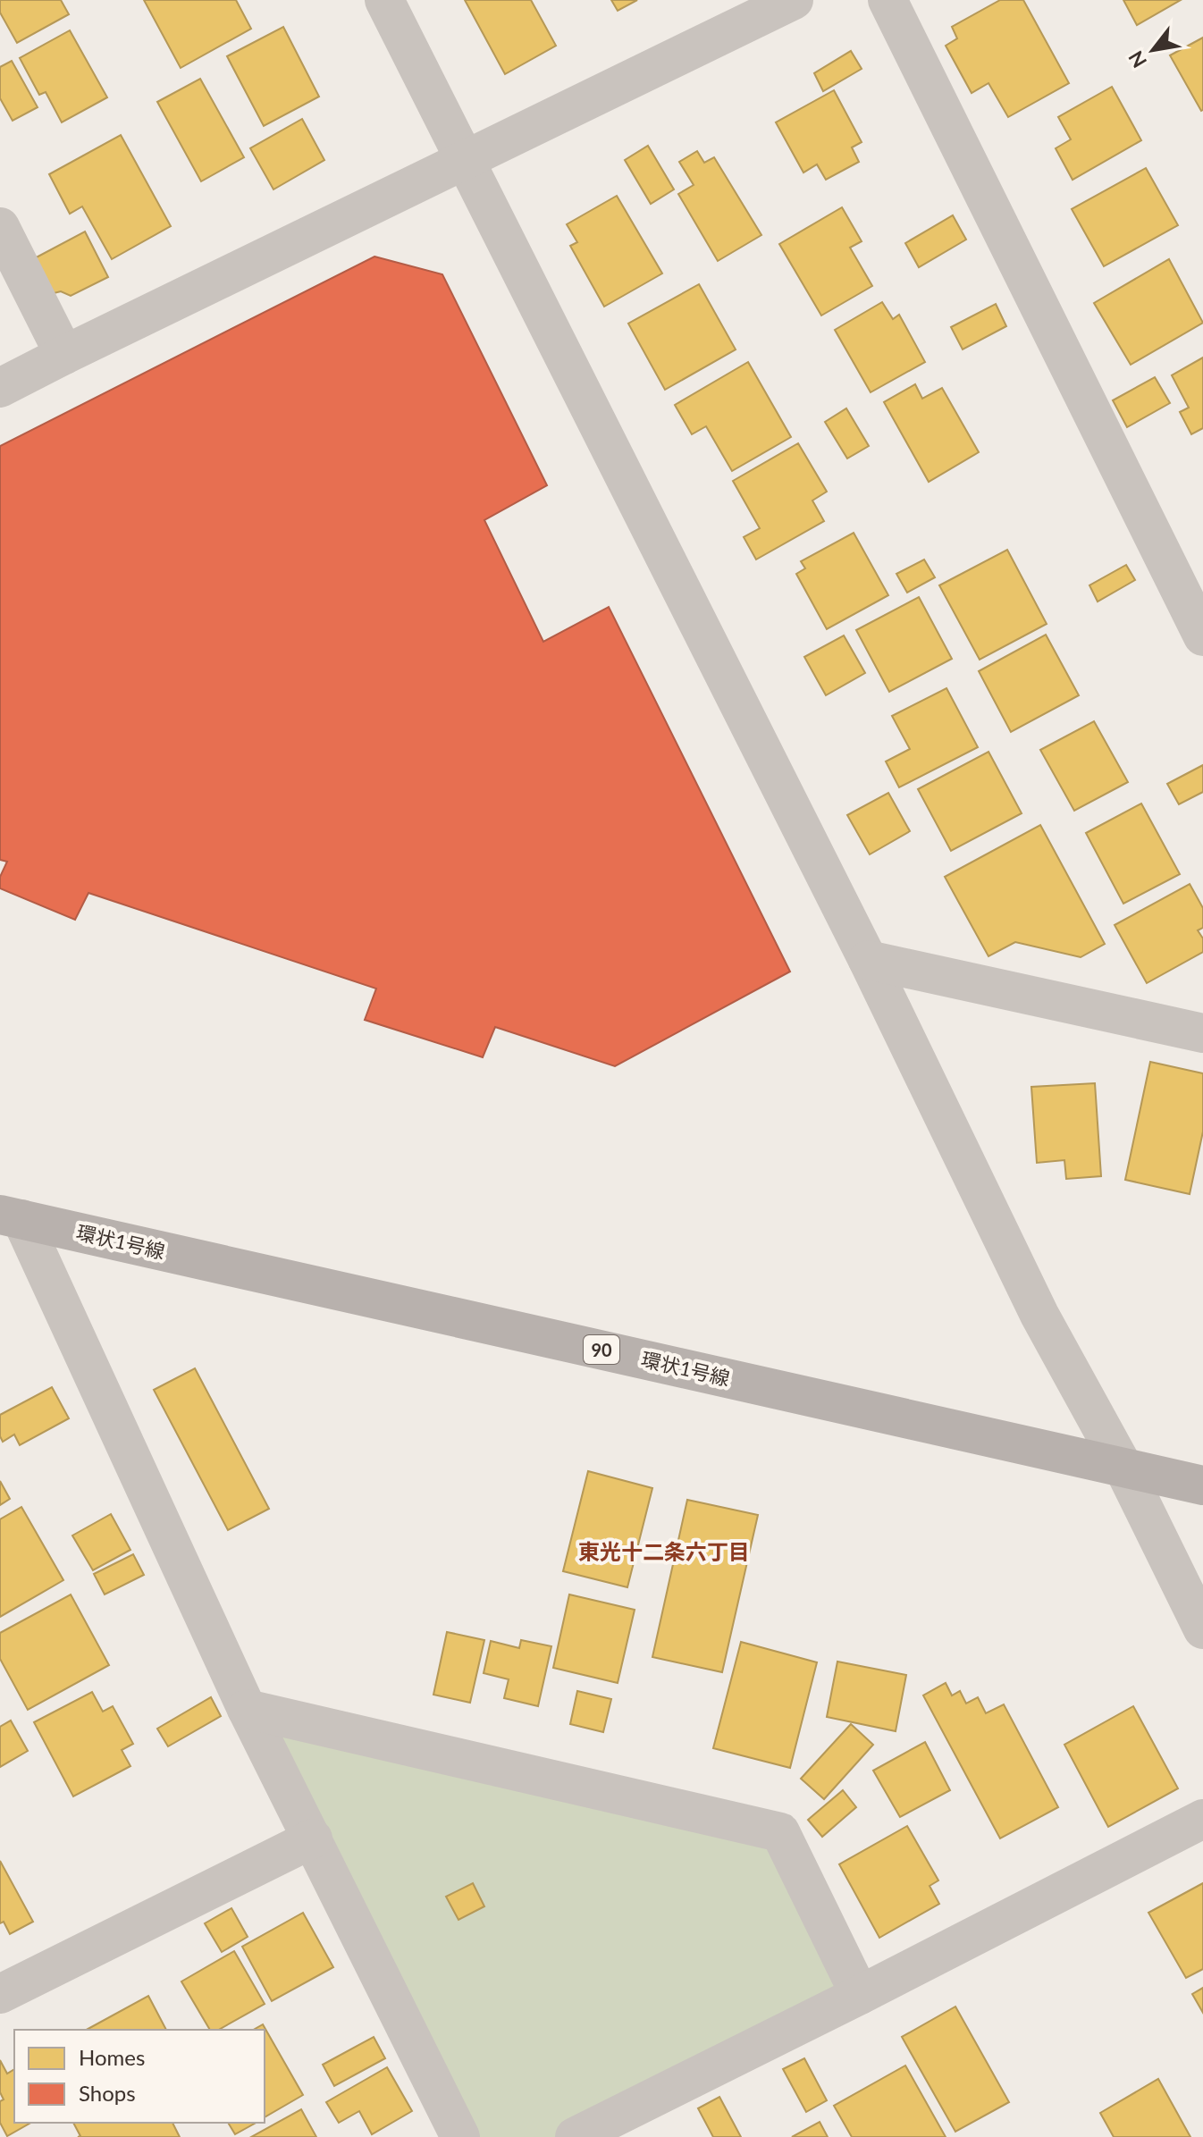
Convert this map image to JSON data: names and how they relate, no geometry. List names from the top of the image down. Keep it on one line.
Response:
{"streets":{"main road":["環状1号線","90"]},"districts":["東光十二条六丁目"],"legend":["Homes","Shops"],"north":"bottom left"}
